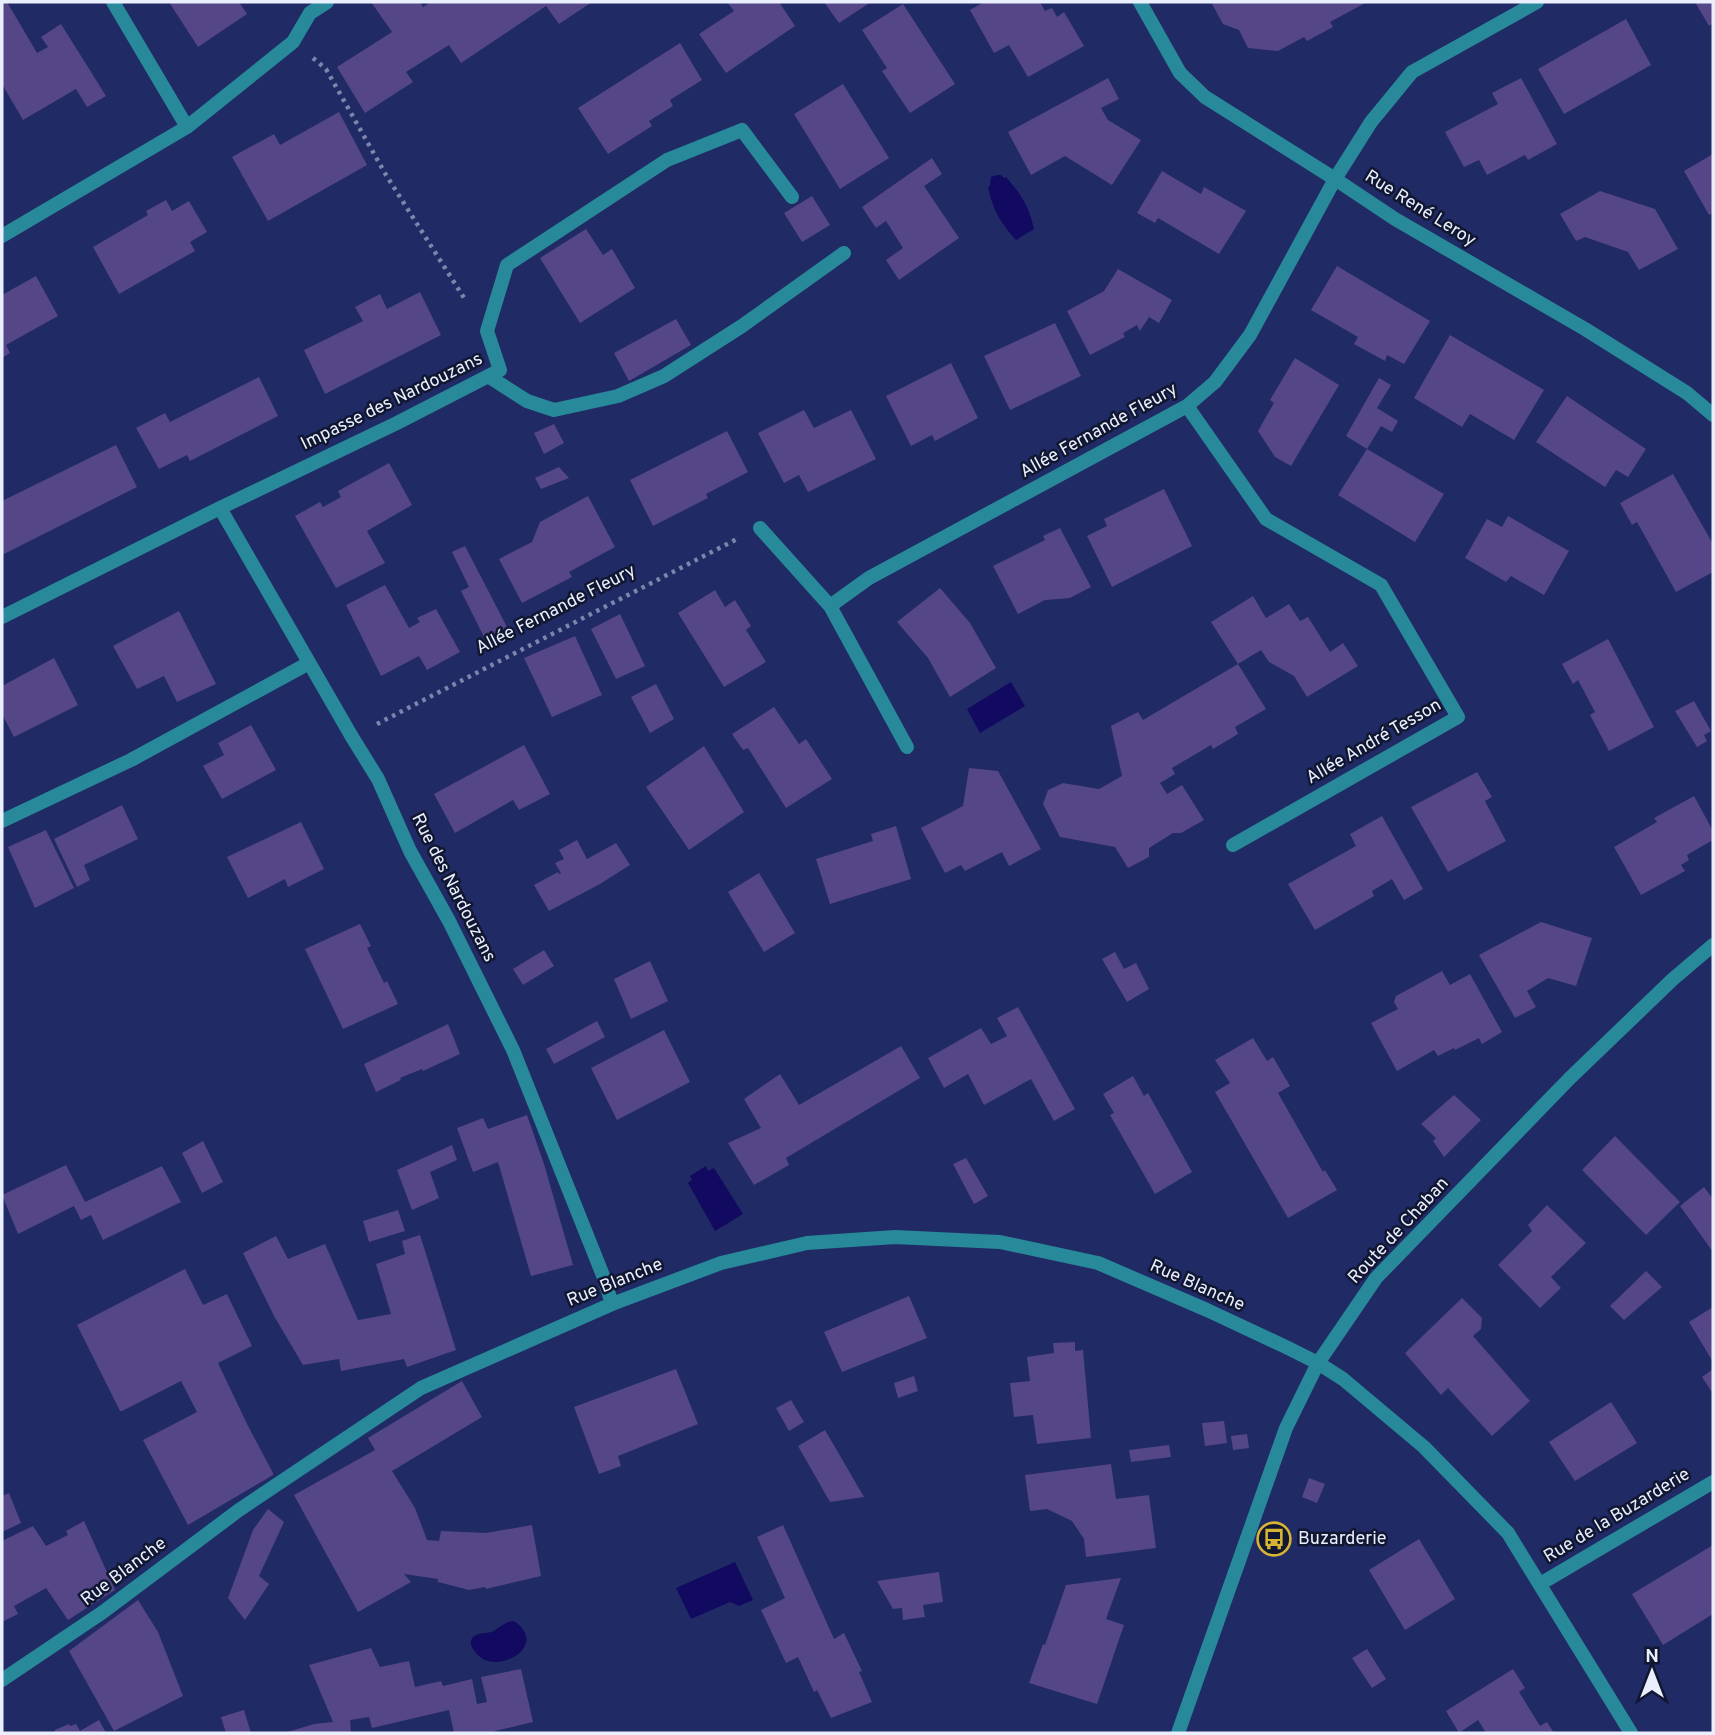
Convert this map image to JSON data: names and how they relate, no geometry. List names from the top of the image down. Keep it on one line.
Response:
{"streets":{"street":["Rue René Leroy","Impasse des Nardouzans","Allée Fernande Fleury","Allée André Tesson","Rue des Nardouzans","Route de Chaban","Rue Blanche","Rue de la Buzarderie"]},"crossings":[["Rue René Leroy","Allée Fernande Fleury"],["Impasse des Nardouzans","Rue des Nardouzans"],["Allée Fernande Fleury","Allée André Tesson"],["Allée Fernande Fleury","Rue des Nardouzans"],["Rue des Nardouzans","Rue Blanche"],["Route de Chaban","Rue Blanche"],["Route de Chaban","Rue de la Buzarderie"],["Rue Blanche","Rue de la Buzarderie"]],"places":{"bus stop":["Buzarderie"]},"north":"top"}
